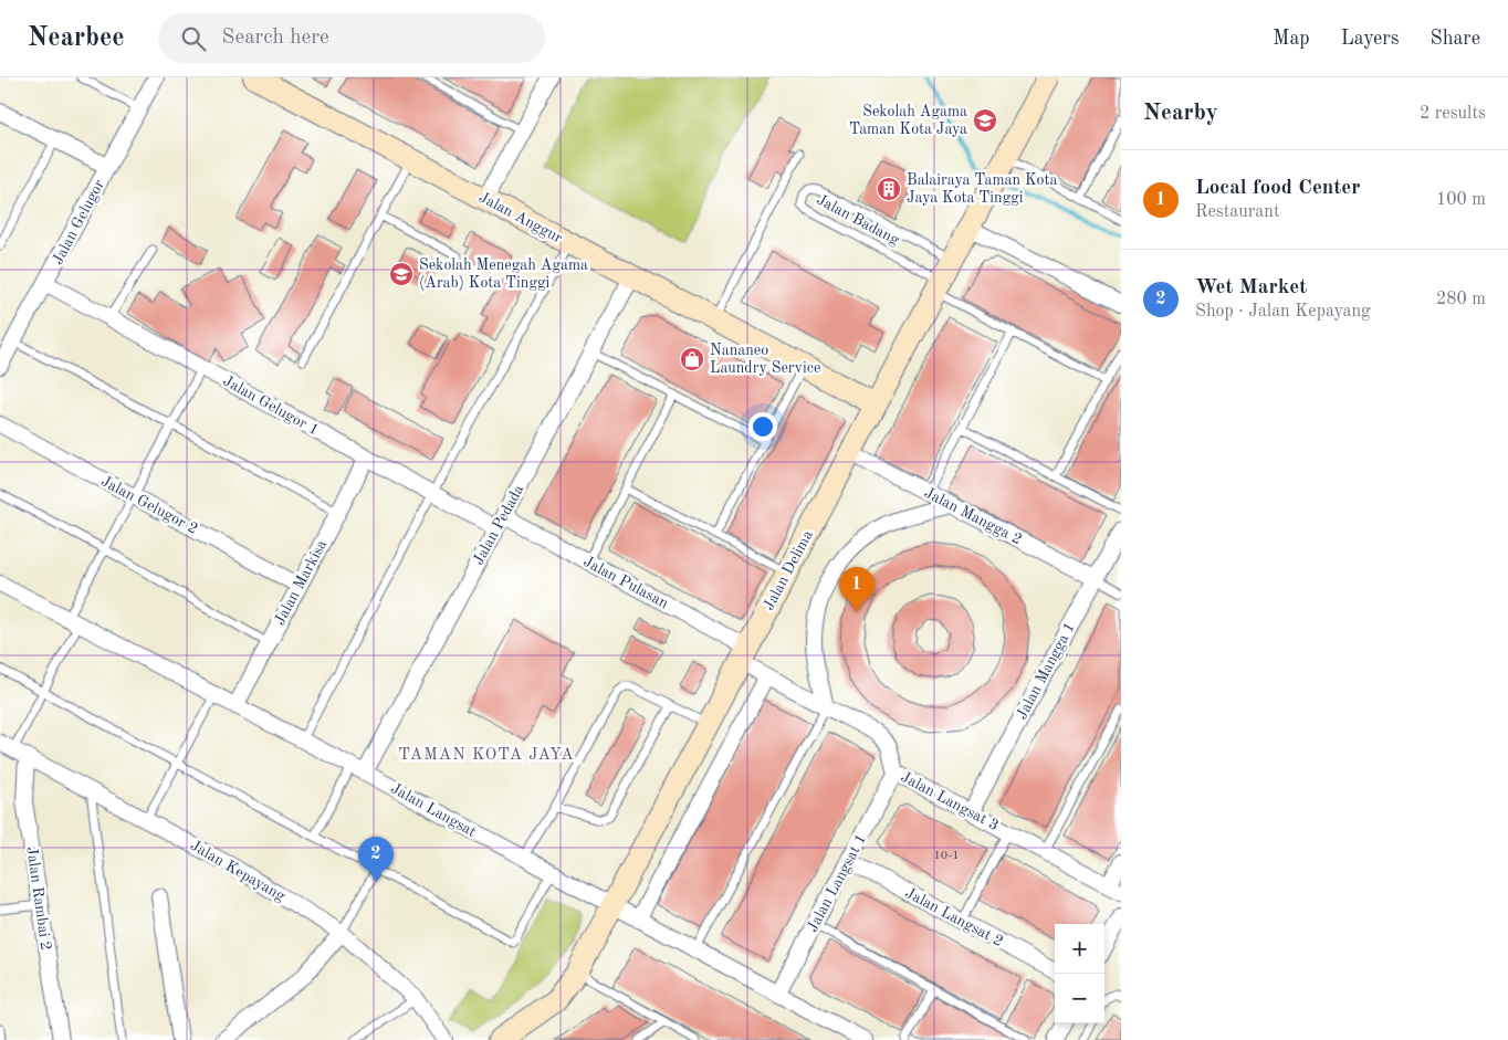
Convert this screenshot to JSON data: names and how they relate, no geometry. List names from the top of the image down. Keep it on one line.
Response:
{"streets":{"street":["Jalan Anggur","Jalan Gelugor","Jalan Gelugor 1","Jalan Gelugor 2","Jalan Mangga 2","Jalan Pedada","Jalan Delima","Jalan Markisa","Jalan Pulasan","Jalan Mangga 1","Jalan Langsat 3","Jalan Langsat","Jalan Kepayang","Jalan Langsat 1","Jalan Rambai 2","Jalan Langsat 2"],"lane":["Jalan Badang"]},"crossings":[["Jalan Anggur","Jalan Pedada"],["Jalan Anggur","Jalan Delima"],["Jalan Badang","Jalan Delima"],["Jalan Gelugor","Jalan Gelugor 1"],["Jalan Gelugor 1","Jalan Pedada"],["Jalan Gelugor 1","Jalan Markisa"],["Jalan Gelugor 1","Jalan Pulasan"],["Jalan Gelugor 2","Jalan Markisa"],["Jalan Mangga 2","Jalan Delima"],["Jalan Mangga 2","Jalan Mangga 1"],["Jalan Pedada","Jalan Pulasan"],["Jalan Pedada","Jalan Langsat"],["Jalan Delima","Jalan Pulasan"],["Jalan Delima","Jalan Langsat 3"],["Jalan Delima","Jalan Langsat"],["Jalan Markisa","Jalan Langsat"],["Jalan Pulasan","Jalan Langsat 3"],["Jalan Mangga 1","Jalan Langsat 3"],["Jalan Langsat 3","Jalan Langsat 1"],["Jalan Langsat","Jalan Langsat 1"],["Jalan Kepayang","Jalan Rambai 2"],["Jalan Langsat 1","Jalan Langsat 2"]],"districts":["TAMAN KOTA JAYA"],"places":{"school or university":["Sekolah Agama Taman Kota Jaya","Sekolah Menegah Agama (Arab) Kota Tinggi"],"building":["Balairaya Taman Kota Jaya Kota Tinggi"],"shop":["Nananeo Laundry Service"]},"house_numbers":["10-1"],"page":{"header":"Nearbee","search":"Search here","nav":["Map","Layers","Share"],"heading":["Nearby","2 results"],"list":[{"mark":"1","name":"Local food Center","note":"Restaurant","value":"100 m"},{"mark":"2","name":"Wet Market","note":"Shop · Jalan Kepayang","value":"280 m"}],"pins":["1","2"],"map_buttons":["+","−"]}}
